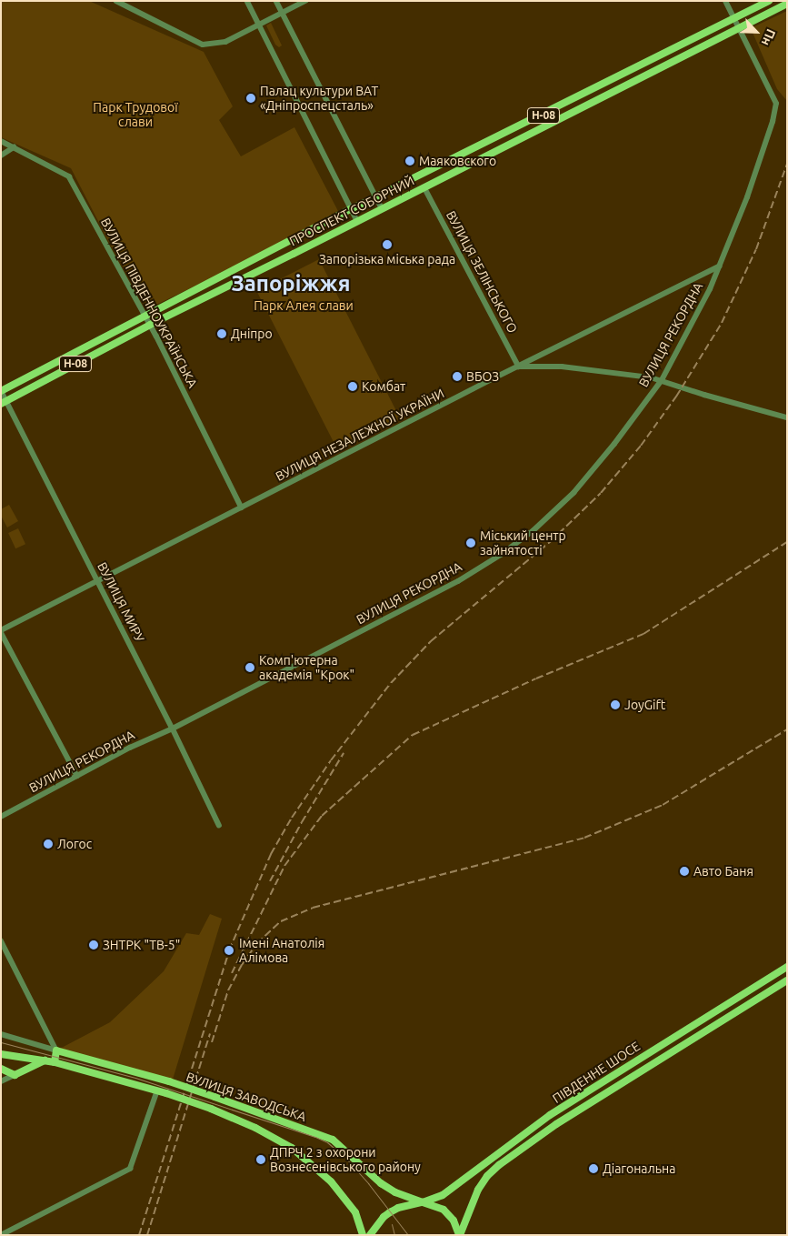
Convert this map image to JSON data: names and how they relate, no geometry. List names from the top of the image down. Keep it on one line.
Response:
{"streets":{"main road":["Н-08","ПРОСПЕКТ СОБОРНИЙ","ПІВДЕННЕ ШОСЕ","ВУЛИЦЯ ЗАВОДСЬКА"],"street":["ВУЛИЦЯ ЗЕЛІНСЬКОГО","ВУЛИЦЯ ПІВДЕННОУКРАЇНСЬКА","ВУЛИЦЯ РЕКОРДНА","ВУЛИЦЯ НЕЗАЛЕЖНОЇ УКРАЇНИ","ВУЛИЦЯ МИРУ"]},"crossings":[["ПРОСПЕКТ СОБОРНИЙ","ВУЛИЦЯ ЗЕЛІНСЬКОГО"],["ПРОСПЕКТ СОБОРНИЙ","ВУЛИЦЯ ПІВДЕННОУКРАЇНСЬКА"],["ПРОСПЕКТ СОБОРНИЙ","ВУЛИЦЯ МИРУ"],["ВУЛИЦЯ ЗЕЛІНСЬКОГО","ВУЛИЦЯ НЕЗАЛЕЖНОЇ УКРАЇНИ"],["ВУЛИЦЯ ПІВДЕННОУКРАЇНСЬКА","ВУЛИЦЯ НЕЗАЛЕЖНОЇ УКРАЇНИ"],["ВУЛИЦЯ РЕКОРДНА","ВУЛИЦЯ НЕЗАЛЕЖНОЇ УКРАЇНИ"],["ВУЛИЦЯ РЕКОРДНА","ВУЛИЦЯ МИРУ"],["ВУЛИЦЯ НЕЗАЛЕЖНОЇ УКРАЇНИ","ВУЛИЦЯ МИРУ"],["ПІВДЕННЕ ШОСЕ","ВУЛИЦЯ ЗАВОДСЬКА"]],"districts":["Запоріжжя"],"parks":["Парк Трудової слави","Парк Алея слави"],"places":["Палац культури ВАТ «Дніпроспецсталь»","Маяковского","Запорізька міська рада","Дніпро","ВБОЗ","Комбат","Міський центр зайнятості","Комп'ютерна академія \"Крок\"","JoyGift","Логос","Авто Баня","ЗНТРК \"ТВ-5\"","Імені Анатолія Алімова","ДПРЧ 2 з охорони Вознесенівського району","Діагональна"],"north":"bottom right"}
